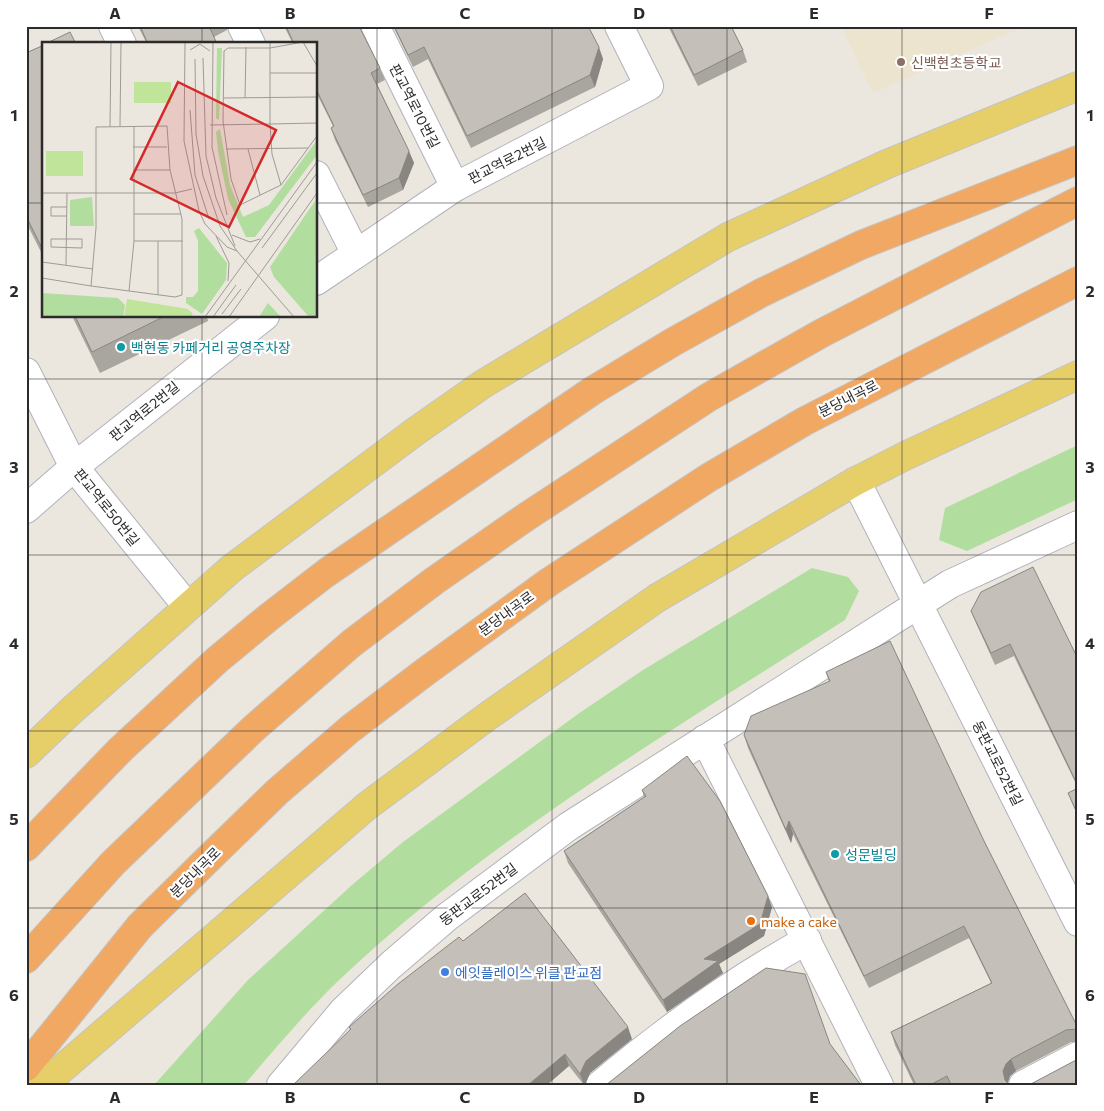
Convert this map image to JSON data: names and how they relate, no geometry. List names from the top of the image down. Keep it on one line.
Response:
{"streets":{"highway":["분당내곡로"],"street":["판교역로10번길","판교역로2번길","판교역로50번길","동판교로52번길"]},"crossings":[["판교역로10번길","판교역로2번길"],["판교역로2번길","판교역로50번길"]],"places":["신백현초등학교","백현동 카페거리 공영주차장","성문빌딩","make a cake","에잇플레이스 위클 판교점"],"grid":{"columns":["A","B","C","D","E","F"],"rows":["1","2","3","4","5","6"]}}
